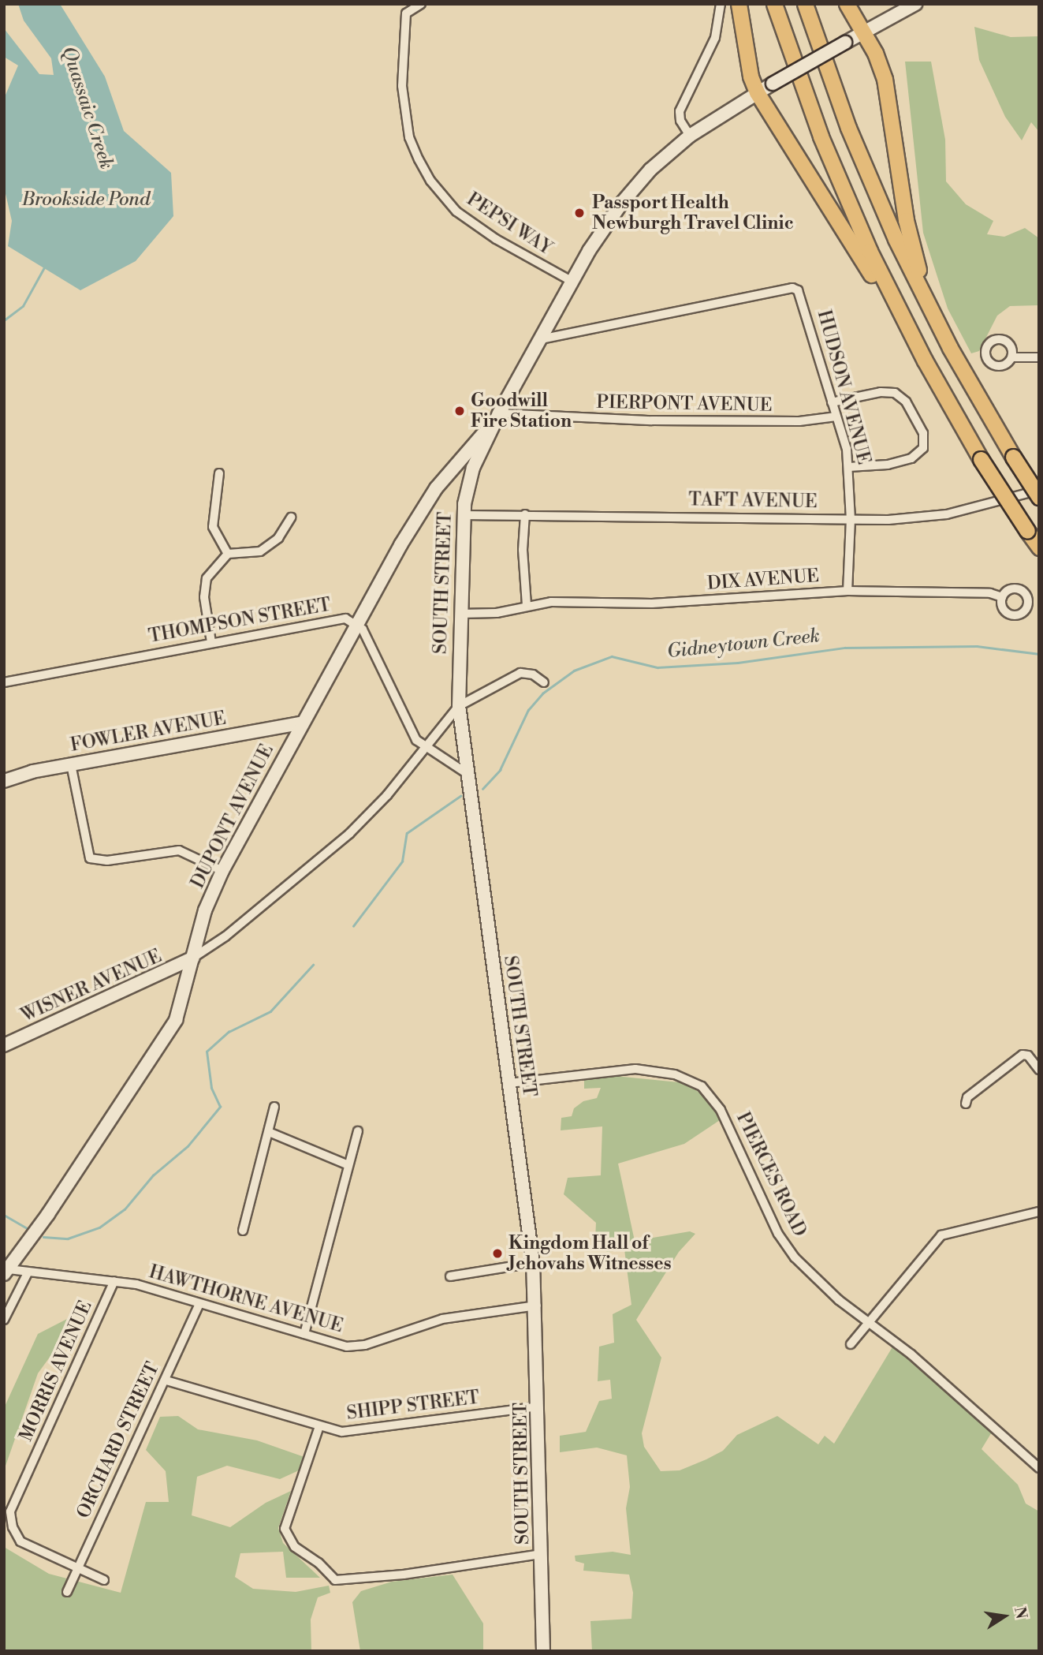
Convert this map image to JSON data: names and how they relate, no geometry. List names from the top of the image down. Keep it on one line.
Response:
{"streets":{"street":["PEPSI WAY","HUDSON AVENUE","PIERPONT AVENUE","TAFT AVENUE","DIX AVENUE","SOUTH STREET","THOMPSON STREET","FOWLER AVENUE","DUPONT AVENUE","WISNER AVENUE","PIERCES ROAD","HAWTHORNE AVENUE","MORRIS AVENUE","SHIPP STREET","ORCHARD STREET"]},"crossings":[["HUDSON AVENUE","PIERPONT AVENUE"],["HUDSON AVENUE","TAFT AVENUE"],["HUDSON AVENUE","DIX AVENUE"],["PIERPONT AVENUE","SOUTH STREET"],["PIERPONT AVENUE","DUPONT AVENUE"],["TAFT AVENUE","SOUTH STREET"],["DIX AVENUE","SOUTH STREET"],["SOUTH STREET","THOMPSON STREET"],["SOUTH STREET","DUPONT AVENUE"],["SOUTH STREET","PIERCES ROAD"],["SOUTH STREET","HAWTHORNE AVENUE"],["SOUTH STREET","SHIPP STREET"],["THOMPSON STREET","DUPONT AVENUE"],["FOWLER AVENUE","DUPONT AVENUE"],["DUPONT AVENUE","WISNER AVENUE"],["DUPONT AVENUE","HAWTHORNE AVENUE"],["HAWTHORNE AVENUE","MORRIS AVENUE"],["HAWTHORNE AVENUE","ORCHARD STREET"],["MORRIS AVENUE","ORCHARD STREET"],["SHIPP STREET","ORCHARD STREET"]],"water":["Quassaic Creek","Brookside Pond","Gidneytown Creek"],"places":["Passport Health Newburgh Travel Clinic","Goodwill Fire Station","Kingdom Hall of Jehovahs Witnesses"],"north":"right"}
